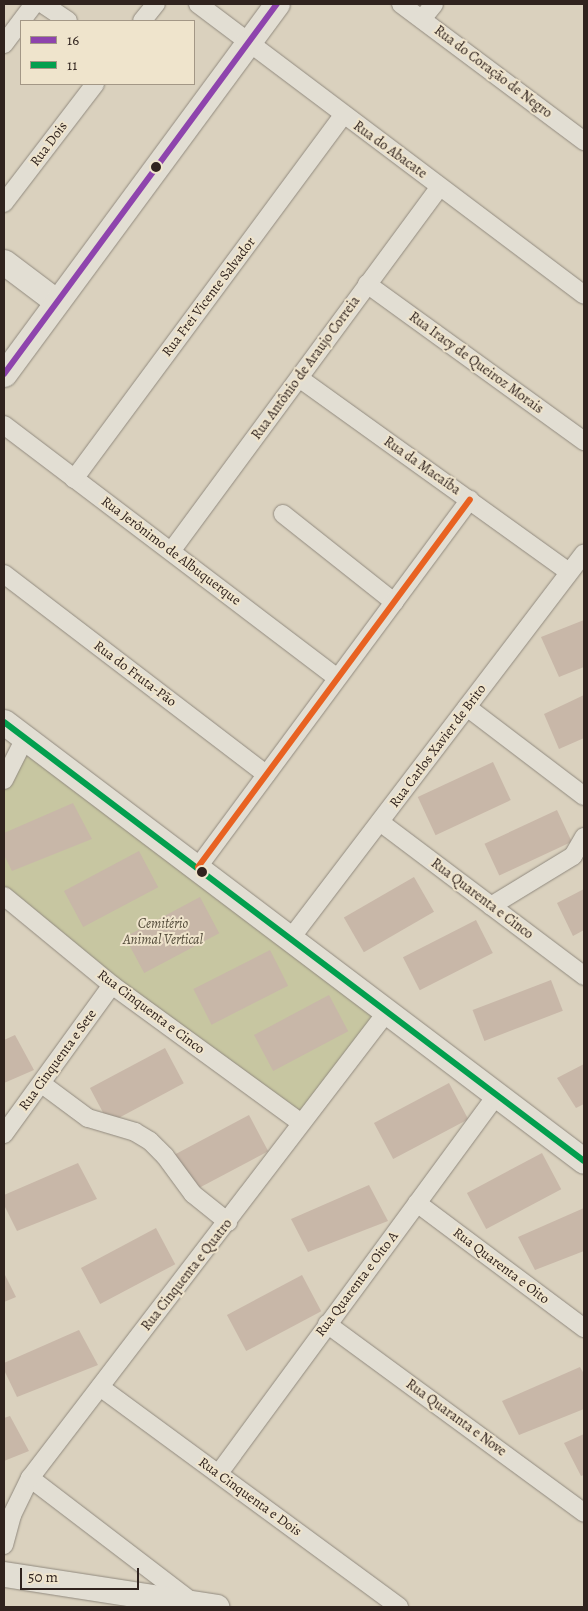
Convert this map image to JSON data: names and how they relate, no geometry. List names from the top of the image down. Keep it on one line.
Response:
{"streets":{"street":["Rua do Coração de Negro","Rua Dois","Rua do Abacate","Rua Frei Vicente Salvador","Rua Iracy de Queiroz Morais","Rua Antônio de Araujo Correia","Rua da Macaíba","Rua Jerônimo de Albuquerque","Rua do Fruta-Pão","Rua Carlos Xavier de Brito","Rua Quarenta e Cinco","Rua Cinquenta e Cinco","Rua Cinquenta e Sete","Rua Quarenta e Oito","Rua Cinquenta e Quatro","Rua Quarenta e Oito A","Rua Quaranta e Nove","Rua Cinquenta e Dois"]},"crossings":[["Rua do Abacate","Rua Frei Vicente Salvador"],["Rua do Abacate","Rua Antônio de Araujo Correia"],["Rua Frei Vicente Salvador","Rua Jerônimo de Albuquerque"],["Rua Iracy de Queiroz Morais","Rua Antônio de Araujo Correia"],["Rua Antônio de Araujo Correia","Rua da Macaíba"],["Rua Antônio de Araujo Correia","Rua Jerônimo de Albuquerque"],["Rua da Macaíba","Rua Carlos Xavier de Brito"],["Rua Carlos Xavier de Brito","Rua Quarenta e Cinco"],["Rua Cinquenta e Cinco","Rua Cinquenta e Sete"],["Rua Cinquenta e Cinco","Rua Cinquenta e Quatro"],["Rua Quarenta e Oito","Rua Quarenta e Oito A"],["Rua Cinquenta e Quatro","Rua Cinquenta e Dois"],["Rua Quarenta e Oito A","Rua Quaranta e Nove"],["Rua Quarenta e Oito A","Rua Cinquenta e Dois"]],"parks":["Cemitério Animal Vertical"],"lines":["transit line 16","transit line 11"],"legend":["16","11"],"scale_bar":"50 m"}
